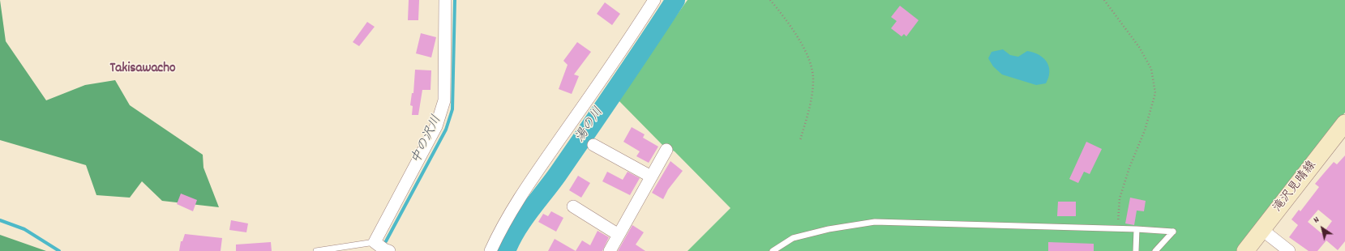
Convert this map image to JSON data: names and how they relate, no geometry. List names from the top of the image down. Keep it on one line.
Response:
{"streets":{"street":["滝沢見晴線"]},"districts":["Takisawacho"],"water":["湯の川","中の沢川"],"north":"top left"}
